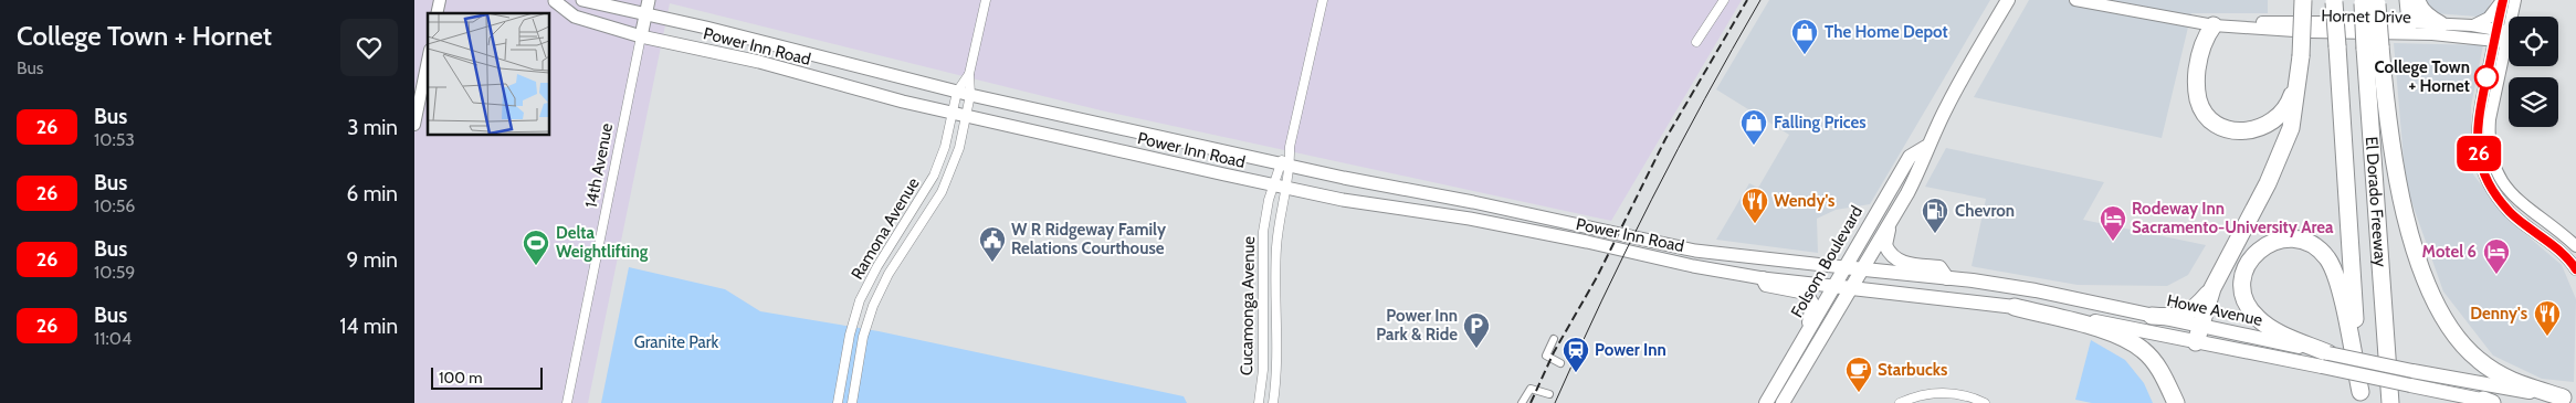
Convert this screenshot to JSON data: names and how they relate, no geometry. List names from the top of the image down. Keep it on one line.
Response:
{"streets":{"highway":["El Dorado Freeway"],"main road":["Power Inn Road","14th Avenue","Folsom Boulevard","Howe Avenue"],"street":["Hornet Drive","Ramona Avenue","Cucamonga Avenue"]},"crossings":[["Hornet Drive","El Dorado Freeway"],["Power Inn Road","14th Avenue"],["Power Inn Road","Ramona Avenue"],["Power Inn Road","Folsom Boulevard"],["Power Inn Road","Cucamonga Avenue"],["Power Inn Road","Howe Avenue"],["Folsom Boulevard","Howe Avenue"]],"parks":["Granite Park"],"places":{"shop":["The Home Depot","Falling Prices"],"other":["College Town + Hornet"],"restaurant":["Wendy's","Denny's"],"fuel station":["Chevron"],"hotel":["Rodeway Inn Sacramento-University Area","Motel 6"],"public building":["W R Ridgeway Family Relations Courthouse"],"sports":["Delta Weightlifting"],"parking":["Power Inn Park & Ride"],"station":["Power Inn"],"cafe":["Starbucks"]},"lines":["bus line 26"],"scale_bar":"100 m","page":{"heading":["College Town + Hornet","Bus"],"on_map":"26","list":[{"mark":"26","name":"Bus","note":"10:53","value":"3 min"},{"mark":"26","name":"Bus","note":"10:56","value":"6 min"},{"mark":"26","name":"Bus","note":"10:59","value":"9 min"},{"mark":"26","name":"Bus","note":"11:04","value":"14 min"}],"scale":"100 m"}}
